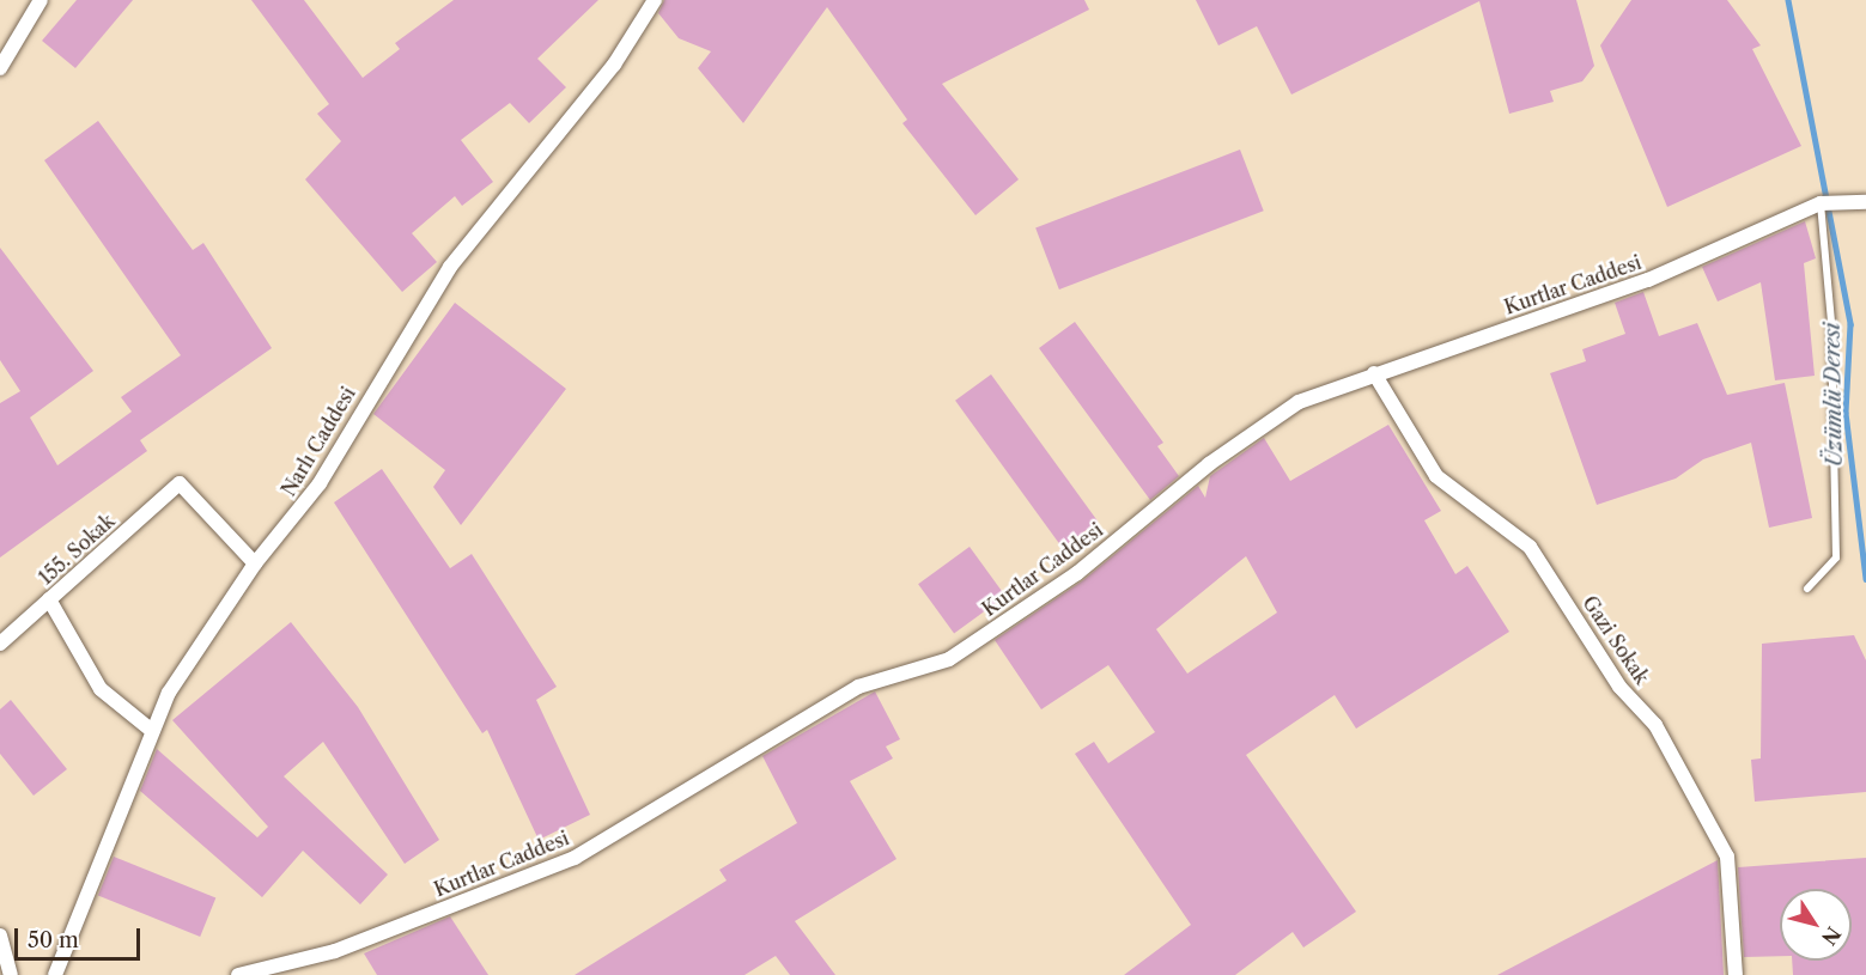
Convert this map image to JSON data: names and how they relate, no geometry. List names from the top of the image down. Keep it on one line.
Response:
{"streets":{"street":["Kurtlar Caddesi","Narlı Caddesi","155. Sokak","Gazi Sokak"]},"crossings":[["Kurtlar Caddesi","Gazi Sokak"],["Narlı Caddesi","155. Sokak"]],"water":["Üzümlü Deresi"],"scale_bar":"50 m","north":"bottom right"}
